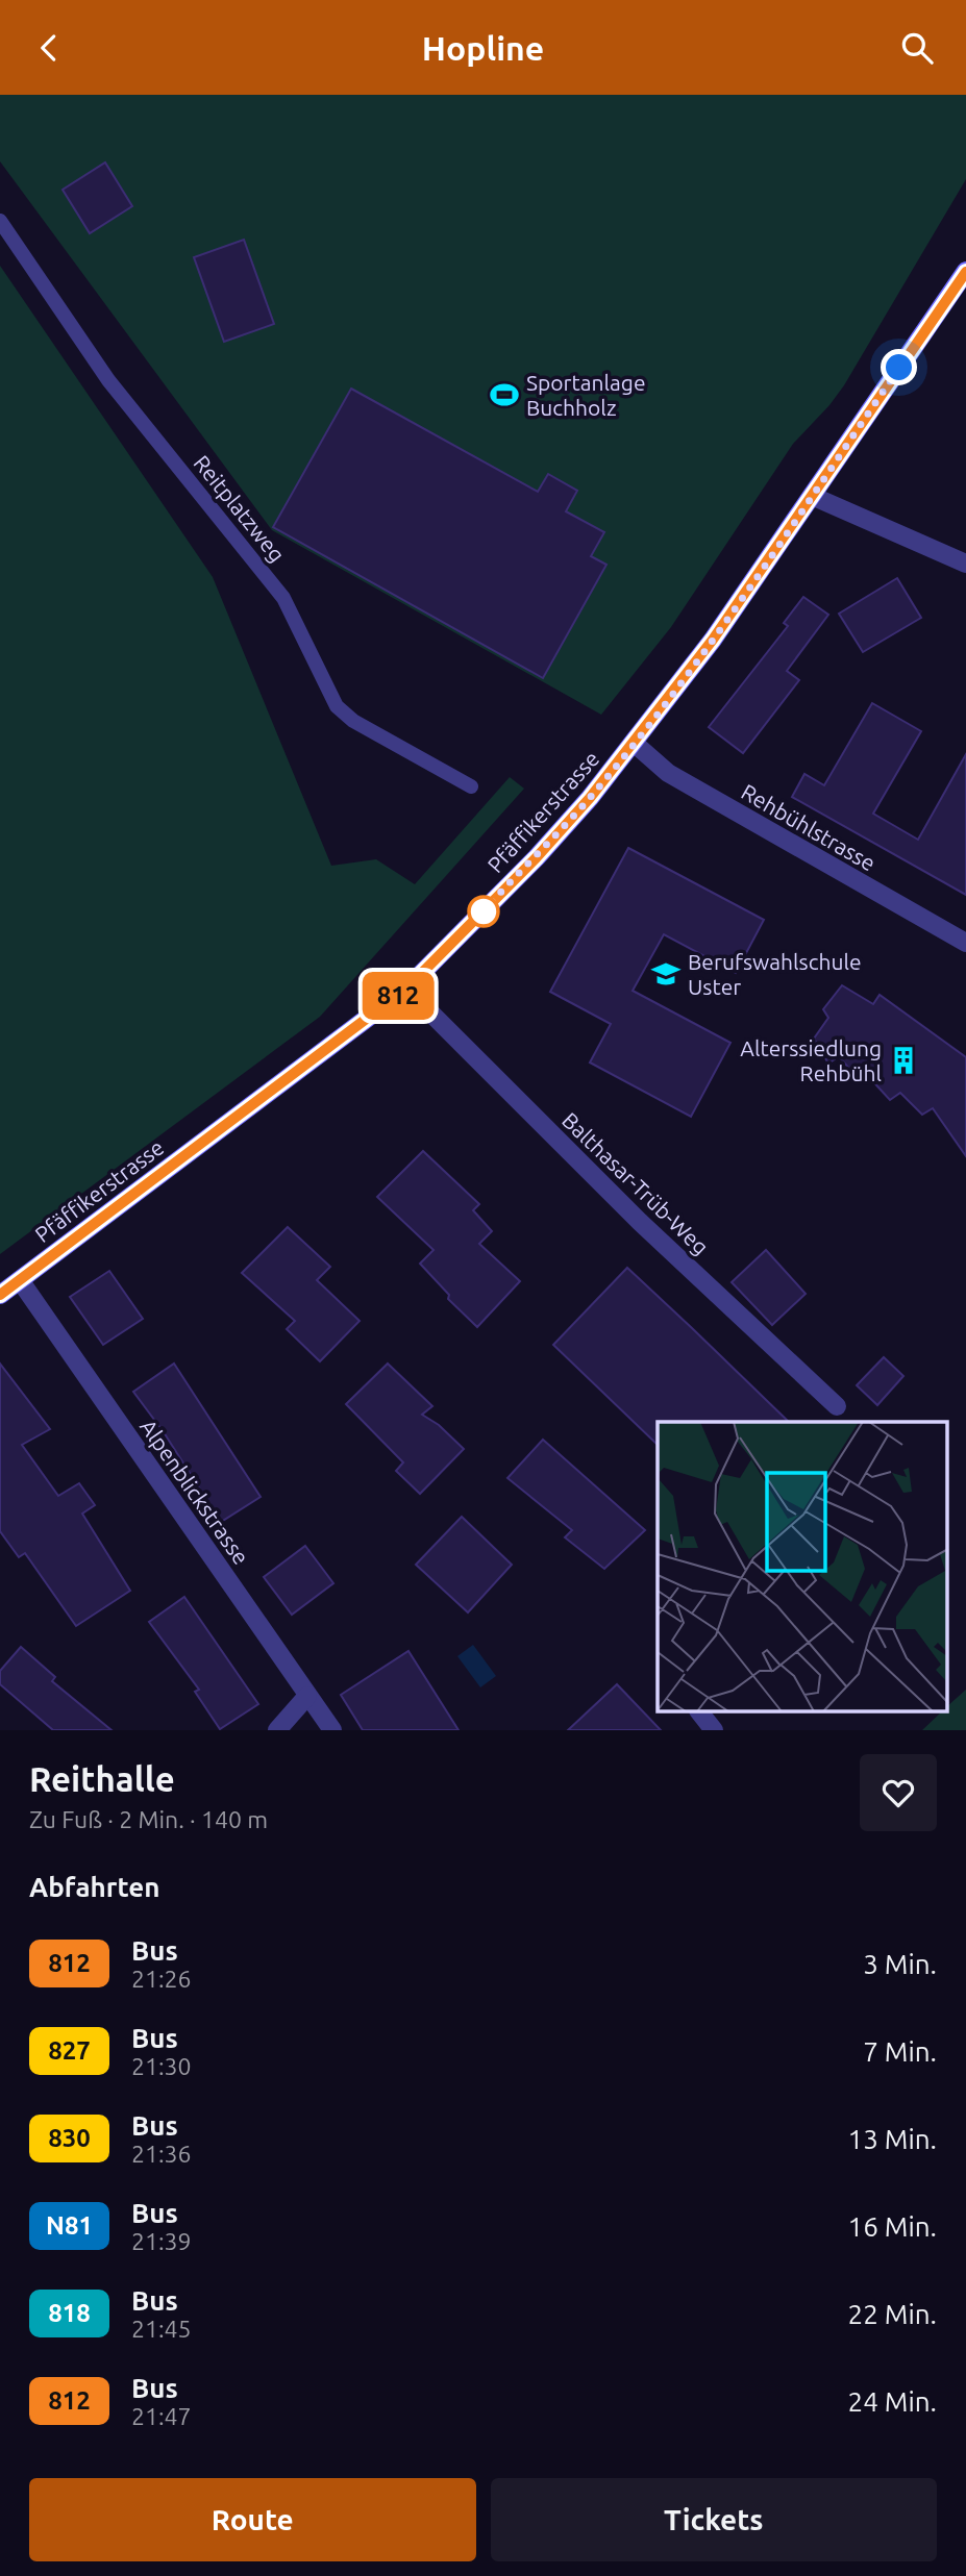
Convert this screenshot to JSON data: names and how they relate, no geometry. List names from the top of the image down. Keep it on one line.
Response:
{"streets":{"main road":["Pfäffikerstrasse"],"street":["Rehbühlstrasse","Balthasar-Trüb-Weg","Alpenblickstrasse"],"lane":["Reitplatzweg"]},"crossings":[["Pfäffikerstrasse","Rehbühlstrasse"],["Pfäffikerstrasse","Balthasar-Trüb-Weg"],["Pfäffikerstrasse","Alpenblickstrasse"]],"places":{"sports":["Sportanlage Buchholz"],"school or university":["Berufswahlschule Uster"],"building":["Alterssiedlung Rehbühl"]},"lines":["bus line 812"],"page":{"header":"Hopline","on_map":"812","heading":[["Reithalle","Zu Fuß · 2 Min. · 140 m"],"Abfahrten"],"list":[{"mark":"812","name":"Bus","note":"21:26","value":"3 Min."},{"mark":"827","name":"Bus","note":"21:30","value":"7 Min."},{"mark":"830","name":"Bus","note":"21:36","value":"13 Min."},{"mark":"N81","name":"Bus","note":"21:39","value":"16 Min."},{"mark":"818","name":"Bus","note":"21:45","value":"22 Min."},{"mark":"812","name":"Bus","note":"21:47","value":"24 Min."}],"buttons":["Route","Tickets"]}}
